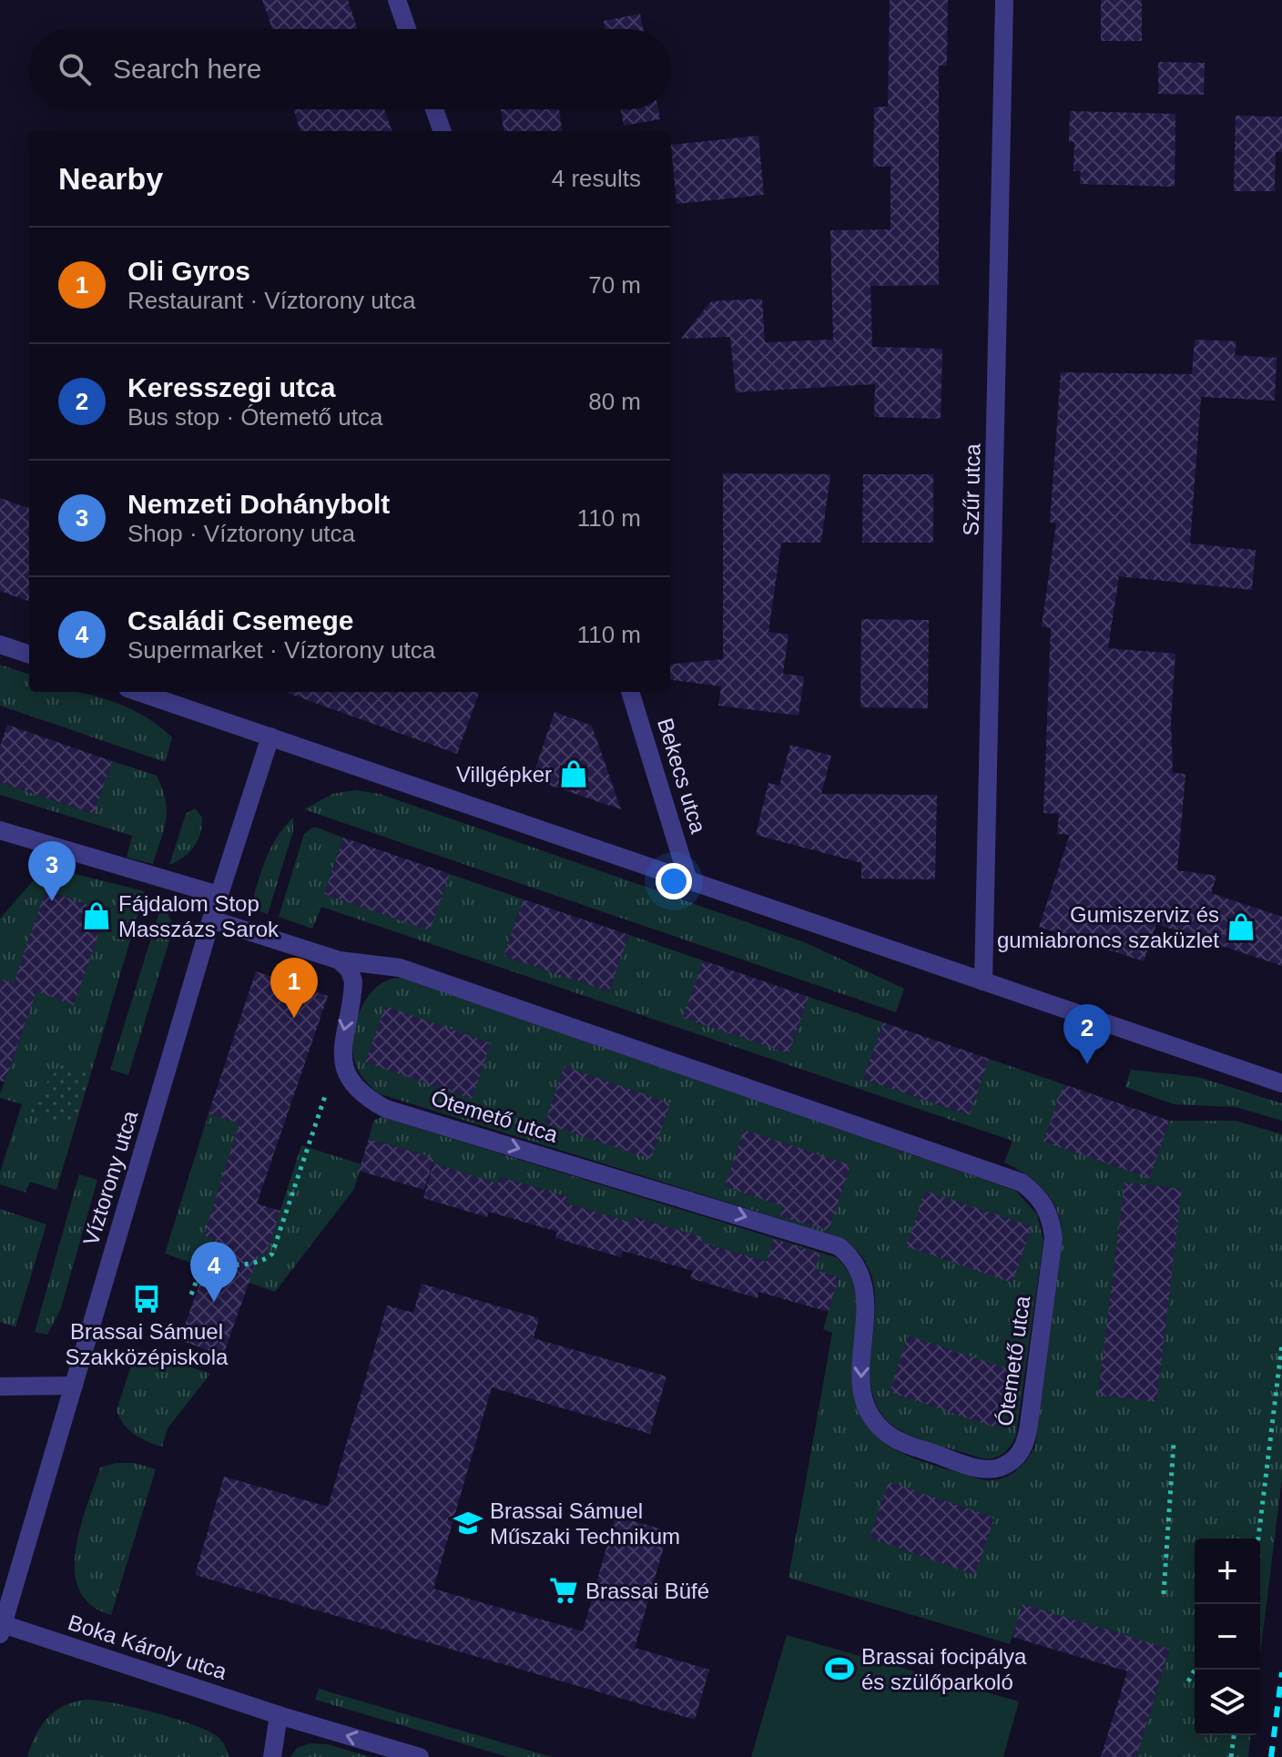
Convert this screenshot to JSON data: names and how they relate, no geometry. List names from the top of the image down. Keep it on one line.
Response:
{"streets":{"street":["Szűr utca","Bekecs utca","Ótemető utca","Víztorony utca","Boka Károly utca"]},"crossings":[["Ótemető utca","Víztorony utca"],["Víztorony utca","Boka Károly utca"]],"places":{"shop":["Villgépker","Fájdalom Stop Masszázs Sarok","Gumiszerviz és gumiabroncs szaküzlet"],"bus stop":["Brassai Sámuel Szakközépiskola"],"school or university":["Brassai Sámuel Műszaki Technikum"],"supermarket":["Brassai Büfé"],"sports":["Brassai focipálya és szülőparkoló"]},"page":{"search":"Search here","heading":["Nearby","4 results"],"list":[{"mark":"1","name":"Oli Gyros","note":"Restaurant · Víztorony utca","value":"70 m"},{"mark":"2","name":"Keresszegi utca","note":"Bus stop · Ótemető utca","value":"80 m"},{"mark":"3","name":"Nemzeti Dohánybolt","note":"Shop · Víztorony utca","value":"110 m"},{"mark":"4","name":"Családi Csemege","note":"Supermarket · Víztorony utca","value":"110 m"}],"pins":["3","1","2","4"],"map_buttons":["+","−"]}}
